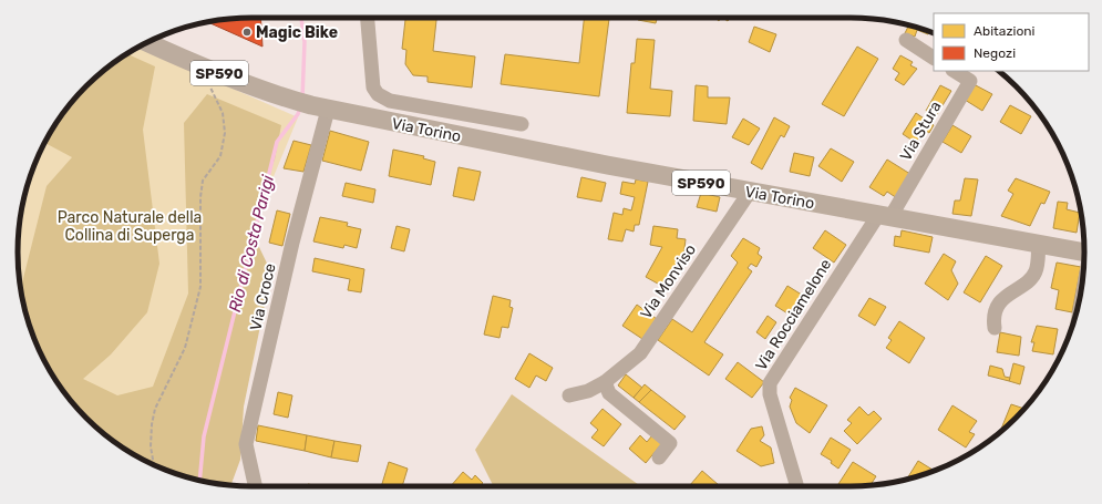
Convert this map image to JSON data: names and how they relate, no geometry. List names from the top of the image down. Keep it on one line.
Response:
{"streets":{"main road":["SP590","Via Torino"],"street":["Via Stura","Via Monviso","Via Croce","Via Rocciamelone"]},"crossings":[["SP590","Via Torino"],["SP590","Via Croce"],["Via Torino","Via Stura"],["Via Torino","Via Monviso"],["Via Torino","Via Croce"],["Via Torino","Via Rocciamelone"],["Via Stura","Via Rocciamelone"]],"water":["Rio di Costa Parigi"],"parks":["Parco Naturale della Collina di Superga"],"places":["Magic Bike"],"legend":["Abitazioni","Negozi"]}
